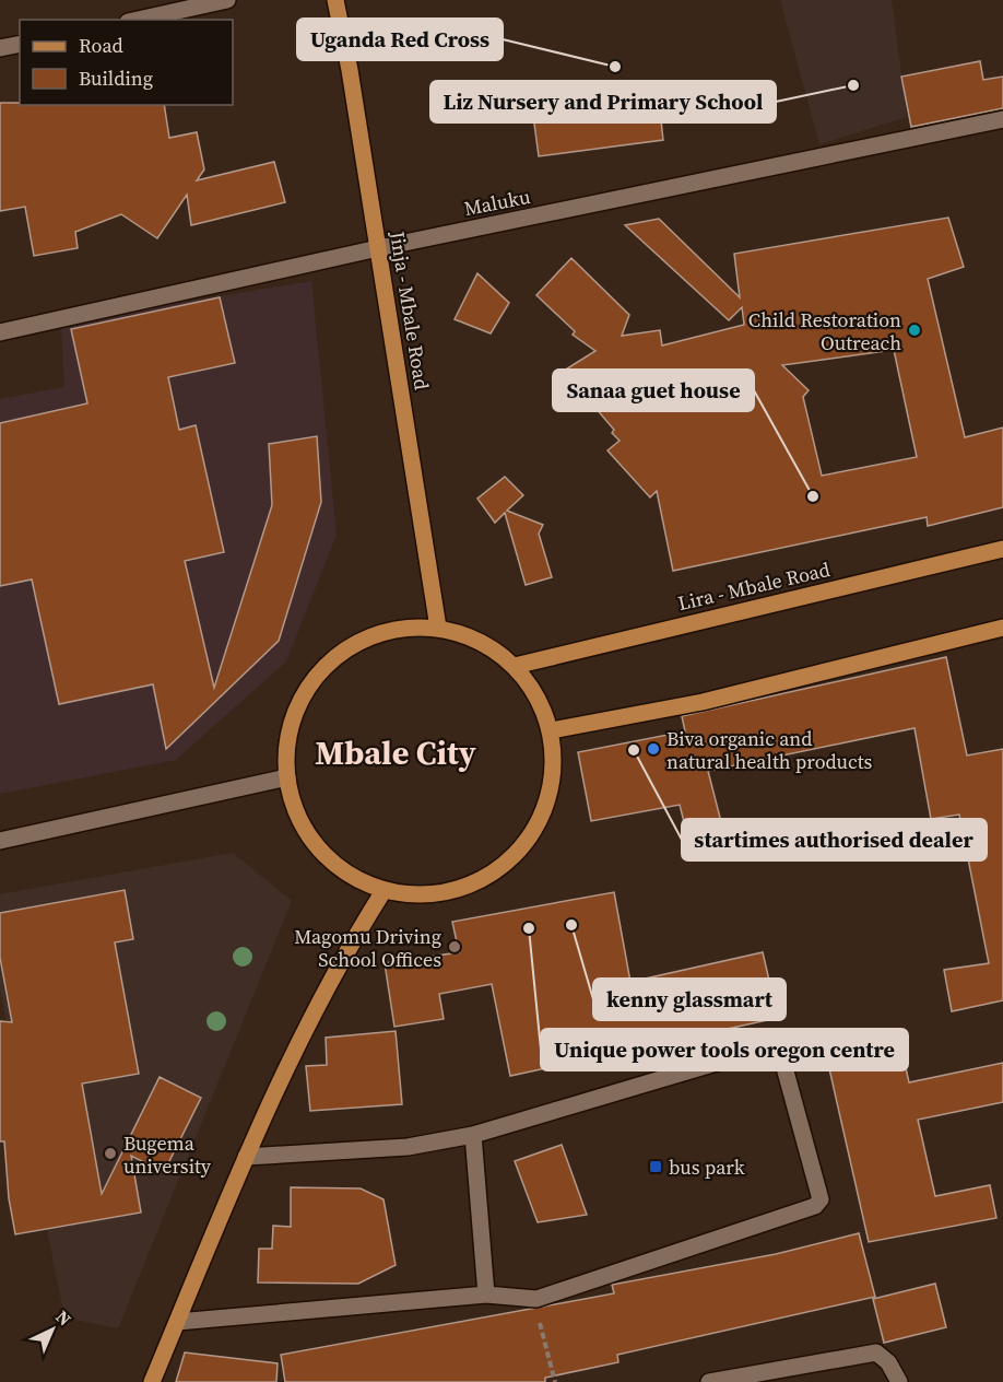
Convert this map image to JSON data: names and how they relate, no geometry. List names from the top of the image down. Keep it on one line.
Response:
{"streets":{"main road":["Jinja - Mbale Road","Lira - Mbale Road"],"street":["Maluku"]},"crossings":[["Maluku","Jinja - Mbale Road"]],"districts":["Mbale City"],"places":{"other":["Uganda Red Cross","Liz Nursery and Primary School","Child Restoration Outreach","Sanaa guet house","Biva organic and natural health products","startimes authorised dealer","kenny glassmart","Unique power tools oregon centre","Magomu Driving School Offices","Bugema university"],"transit":["bus park"]},"legend":["Road","Building"],"north":"top right"}
